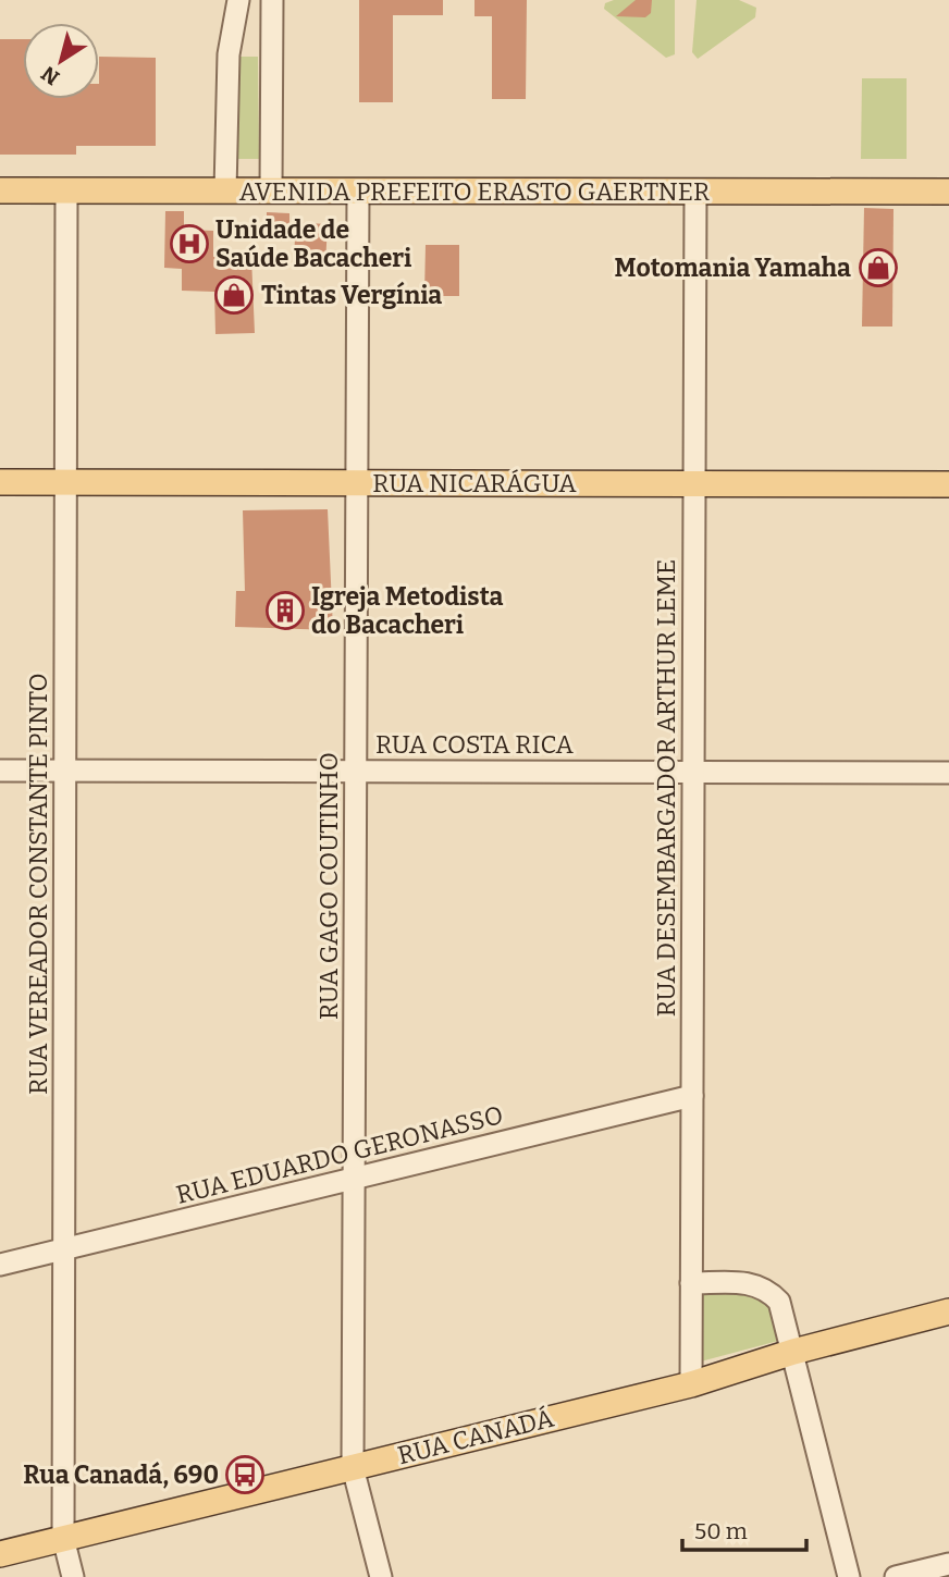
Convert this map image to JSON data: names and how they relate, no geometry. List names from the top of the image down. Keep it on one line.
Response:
{"streets":{"main road":["AVENIDA PREFEITO ERASTO GAERTNER","RUA NICARÁGUA","RUA CANADÁ"],"street":["RUA COSTA RICA","RUA DESEMBARGADOR ARTHUR LEME","RUA VEREADOR CONSTANTE PINTO","RUA GAGO COUTINHO","RUA EDUARDO GERONASSO"]},"crossings":[["AVENIDA PREFEITO ERASTO GAERTNER","RUA DESEMBARGADOR ARTHUR LEME"],["AVENIDA PREFEITO ERASTO GAERTNER","RUA VEREADOR CONSTANTE PINTO"],["AVENIDA PREFEITO ERASTO GAERTNER","RUA GAGO COUTINHO"],["RUA NICARÁGUA","RUA DESEMBARGADOR ARTHUR LEME"],["RUA NICARÁGUA","RUA VEREADOR CONSTANTE PINTO"],["RUA NICARÁGUA","RUA GAGO COUTINHO"],["RUA COSTA RICA","RUA DESEMBARGADOR ARTHUR LEME"],["RUA COSTA RICA","RUA VEREADOR CONSTANTE PINTO"],["RUA COSTA RICA","RUA GAGO COUTINHO"],["RUA DESEMBARGADOR ARTHUR LEME","RUA EDUARDO GERONASSO"],["RUA DESEMBARGADOR ARTHUR LEME","RUA CANADÁ"],["RUA VEREADOR CONSTANTE PINTO","RUA EDUARDO GERONASSO"],["RUA VEREADOR CONSTANTE PINTO","RUA CANADÁ"],["RUA GAGO COUTINHO","RUA EDUARDO GERONASSO"],["RUA GAGO COUTINHO","RUA CANADÁ"]],"places":{"hospital":["Unidade de Saúde Bacacheri"],"shop":["Motomania Yamaha","Tintas Vergínia"],"building":["Igreja Metodista do Bacacheri"],"bus stop":["Rua Canadá, 690"]},"scale_bar":"50 m","north":"bottom left"}
